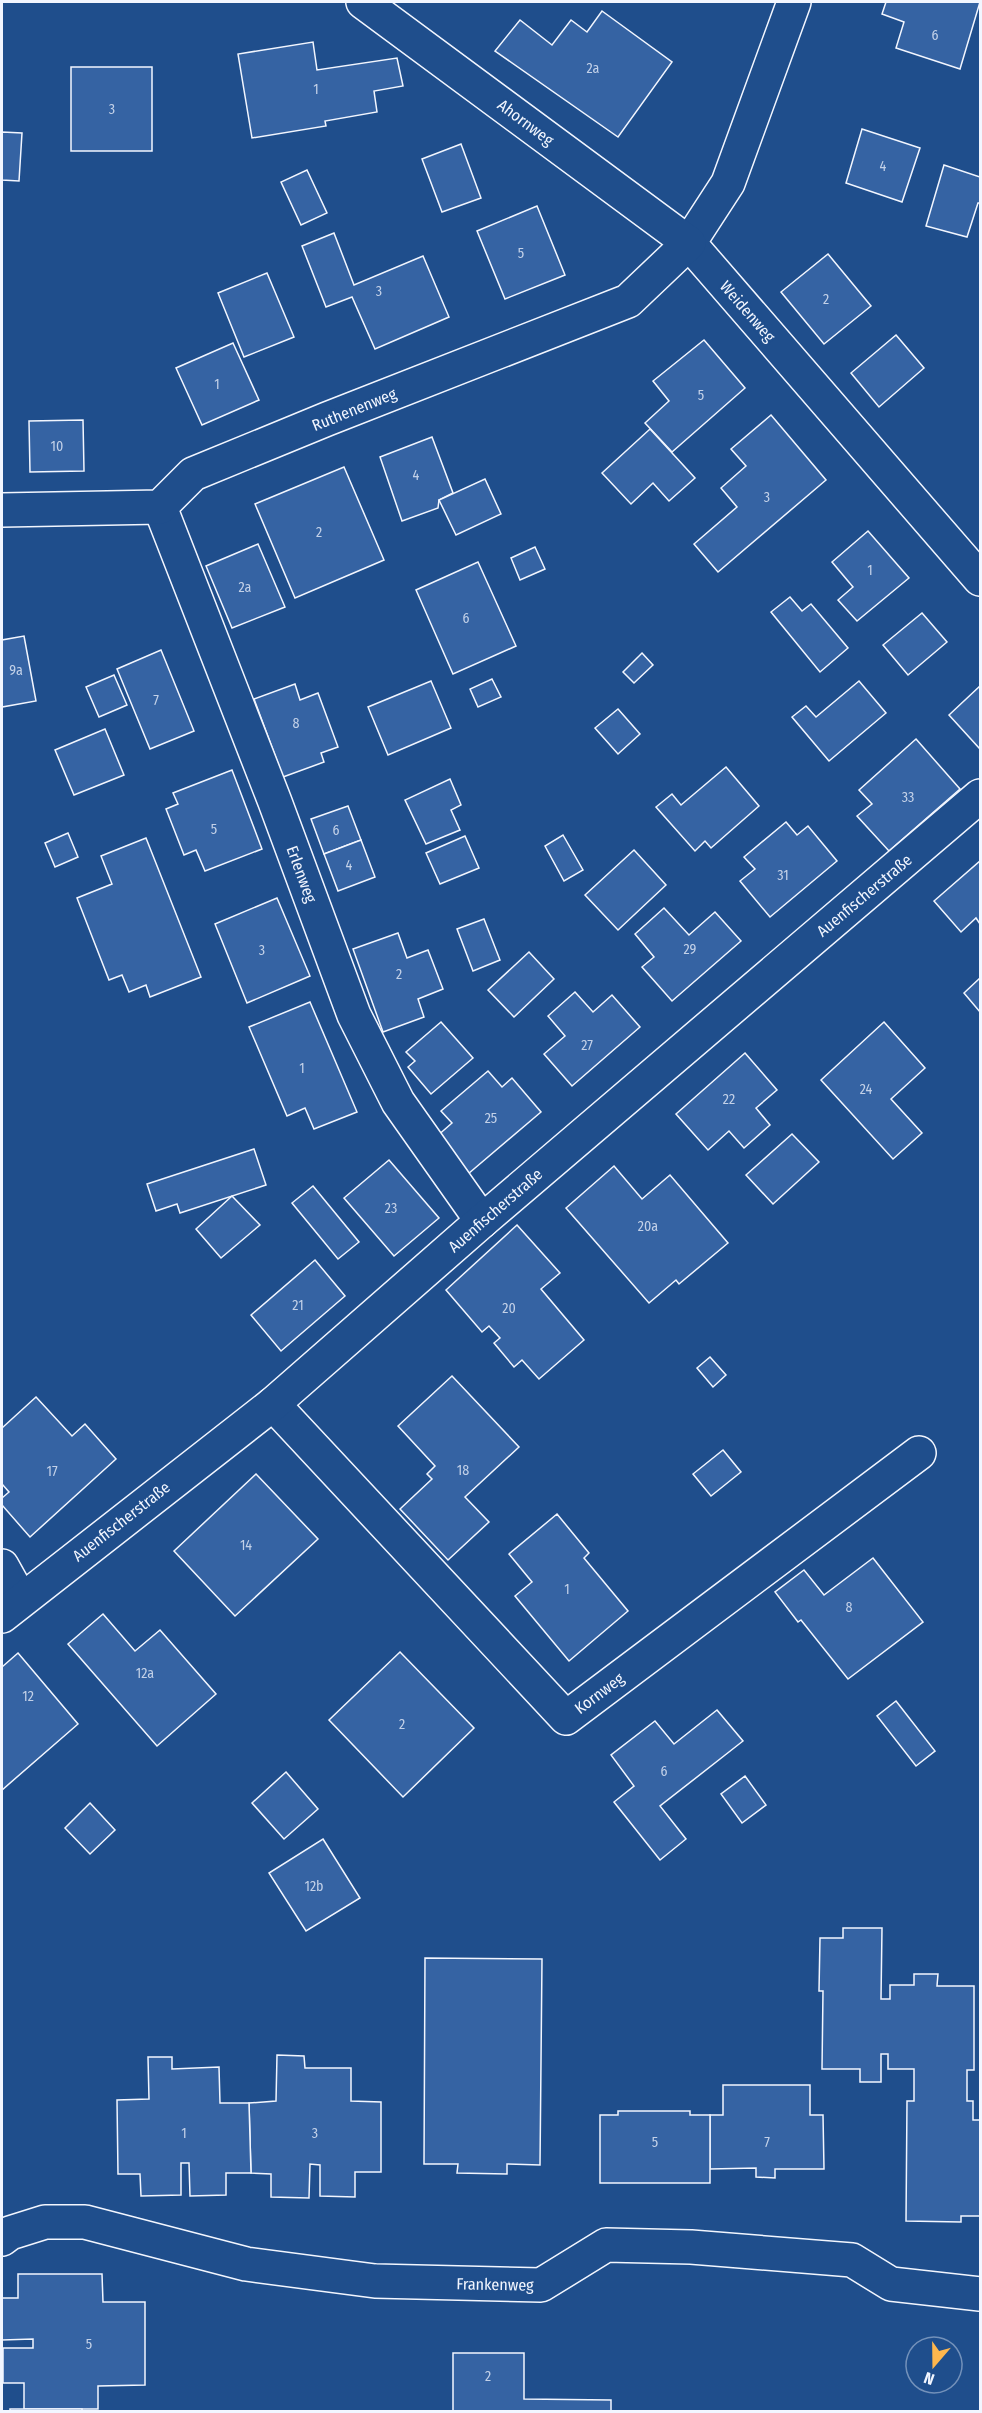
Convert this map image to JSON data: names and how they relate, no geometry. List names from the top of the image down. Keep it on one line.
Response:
{"streets":{"street":["Ahornweg","Weidenweg","Ruthenenweg","Erlenweg","Auenfischerstraße","Kornweg","Frankenweg"]},"crossings":[["Ahornweg","Weidenweg"],["Ahornweg","Ruthenenweg"],["Weidenweg","Ruthenenweg"],["Ruthenenweg","Erlenweg"],["Erlenweg","Auenfischerstraße"],["Auenfischerstraße","Kornweg"]],"house_numbers":["6","2a","1","3","4","5","3","2","1","5","10","4","3","2","1","2a","6","9a","7","8","33","5","6","4","31","29","3","2","27","1","24","22","25","23","20a","21","20","18","17","14","1","8","12a","12","2","6","12b","1","3","5","7","5","2"],"north":"bottom"}
